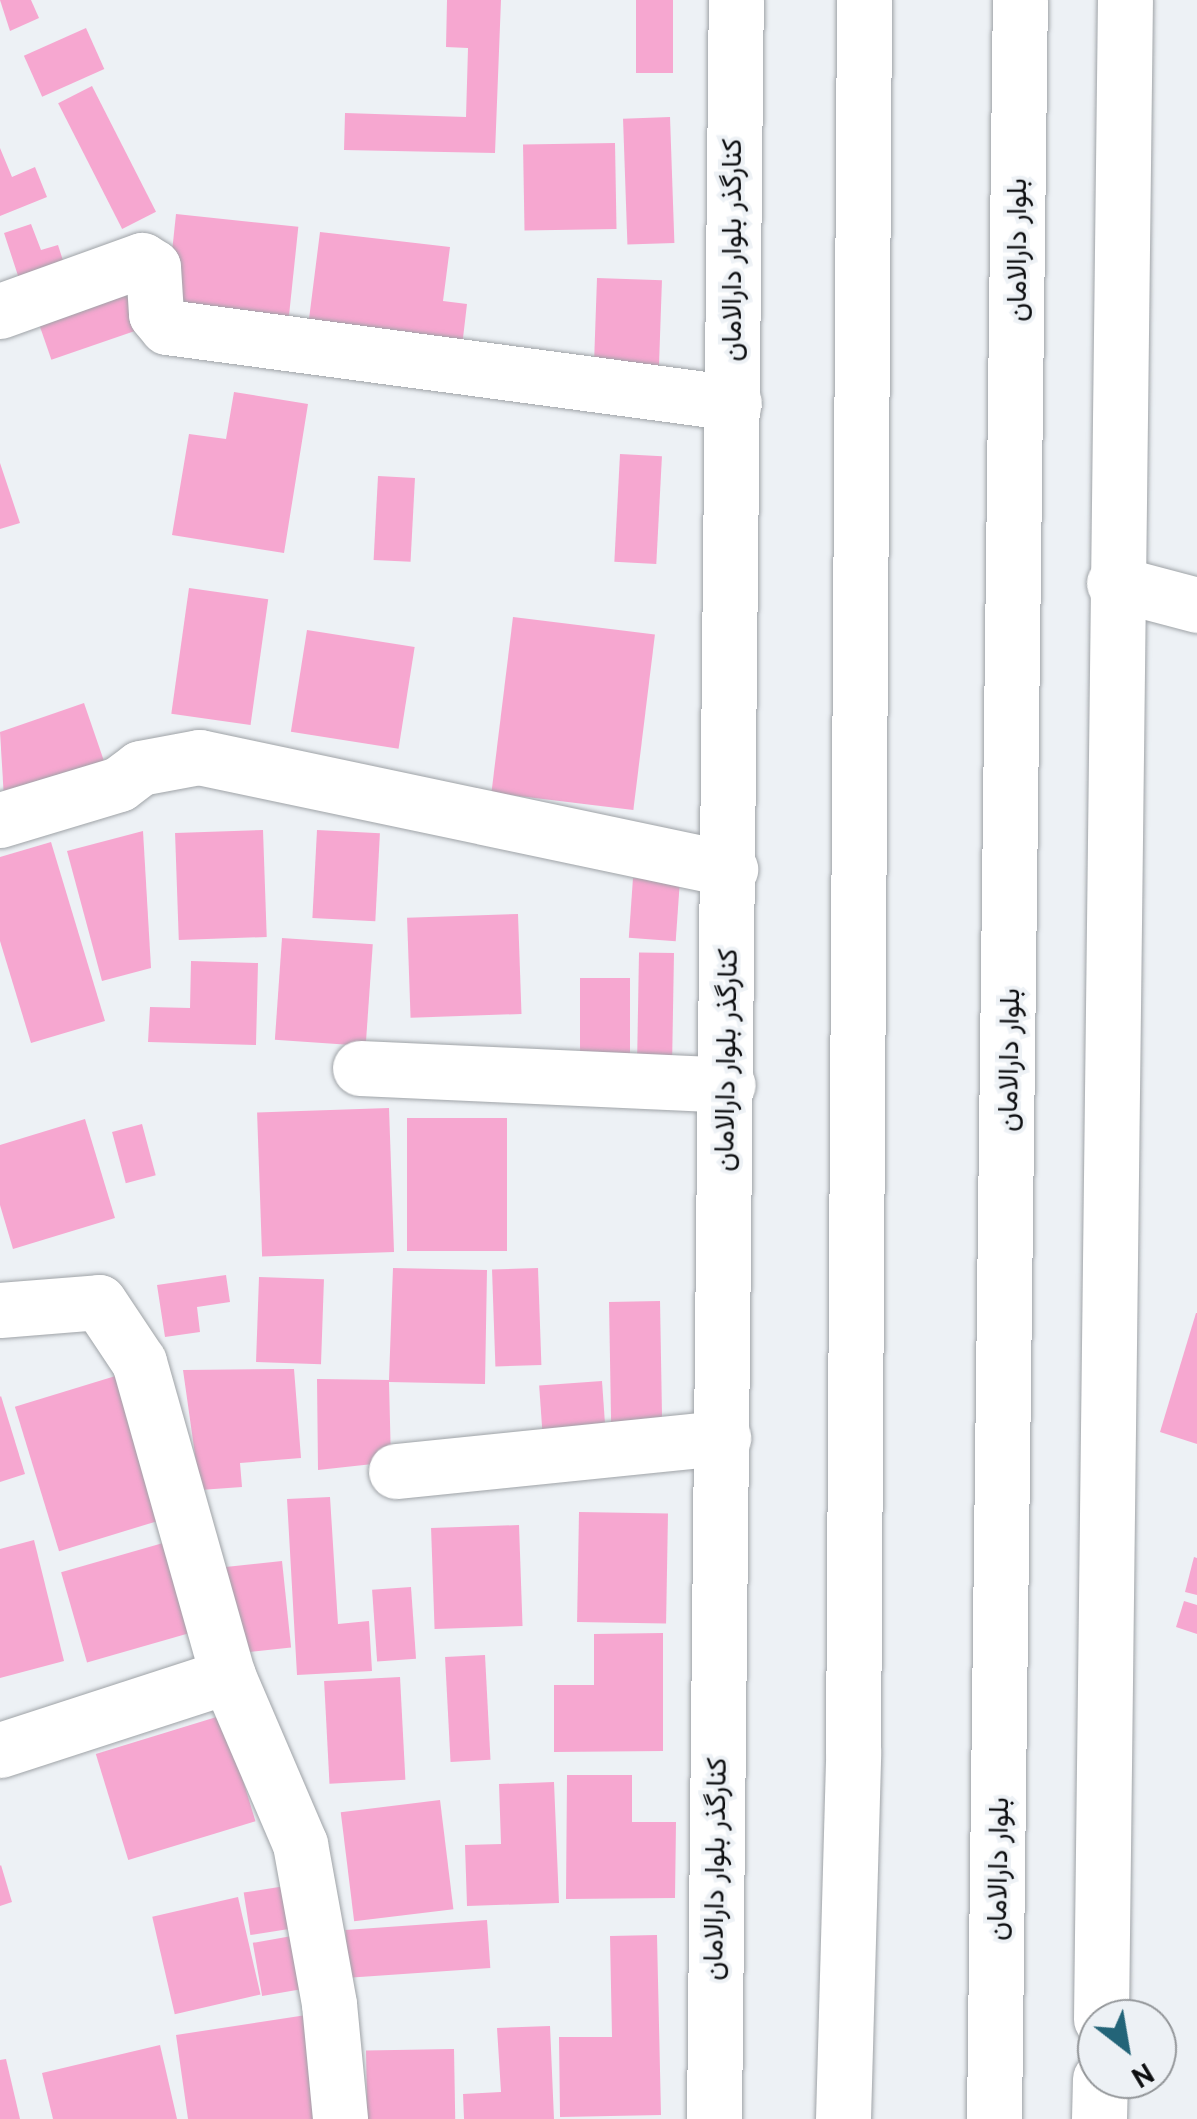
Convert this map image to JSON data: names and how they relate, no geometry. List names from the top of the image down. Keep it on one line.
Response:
{"streets":{"street":["کنارگذر بلوار دارالامان","بلوار دارالامان"]},"north":"bottom right"}
